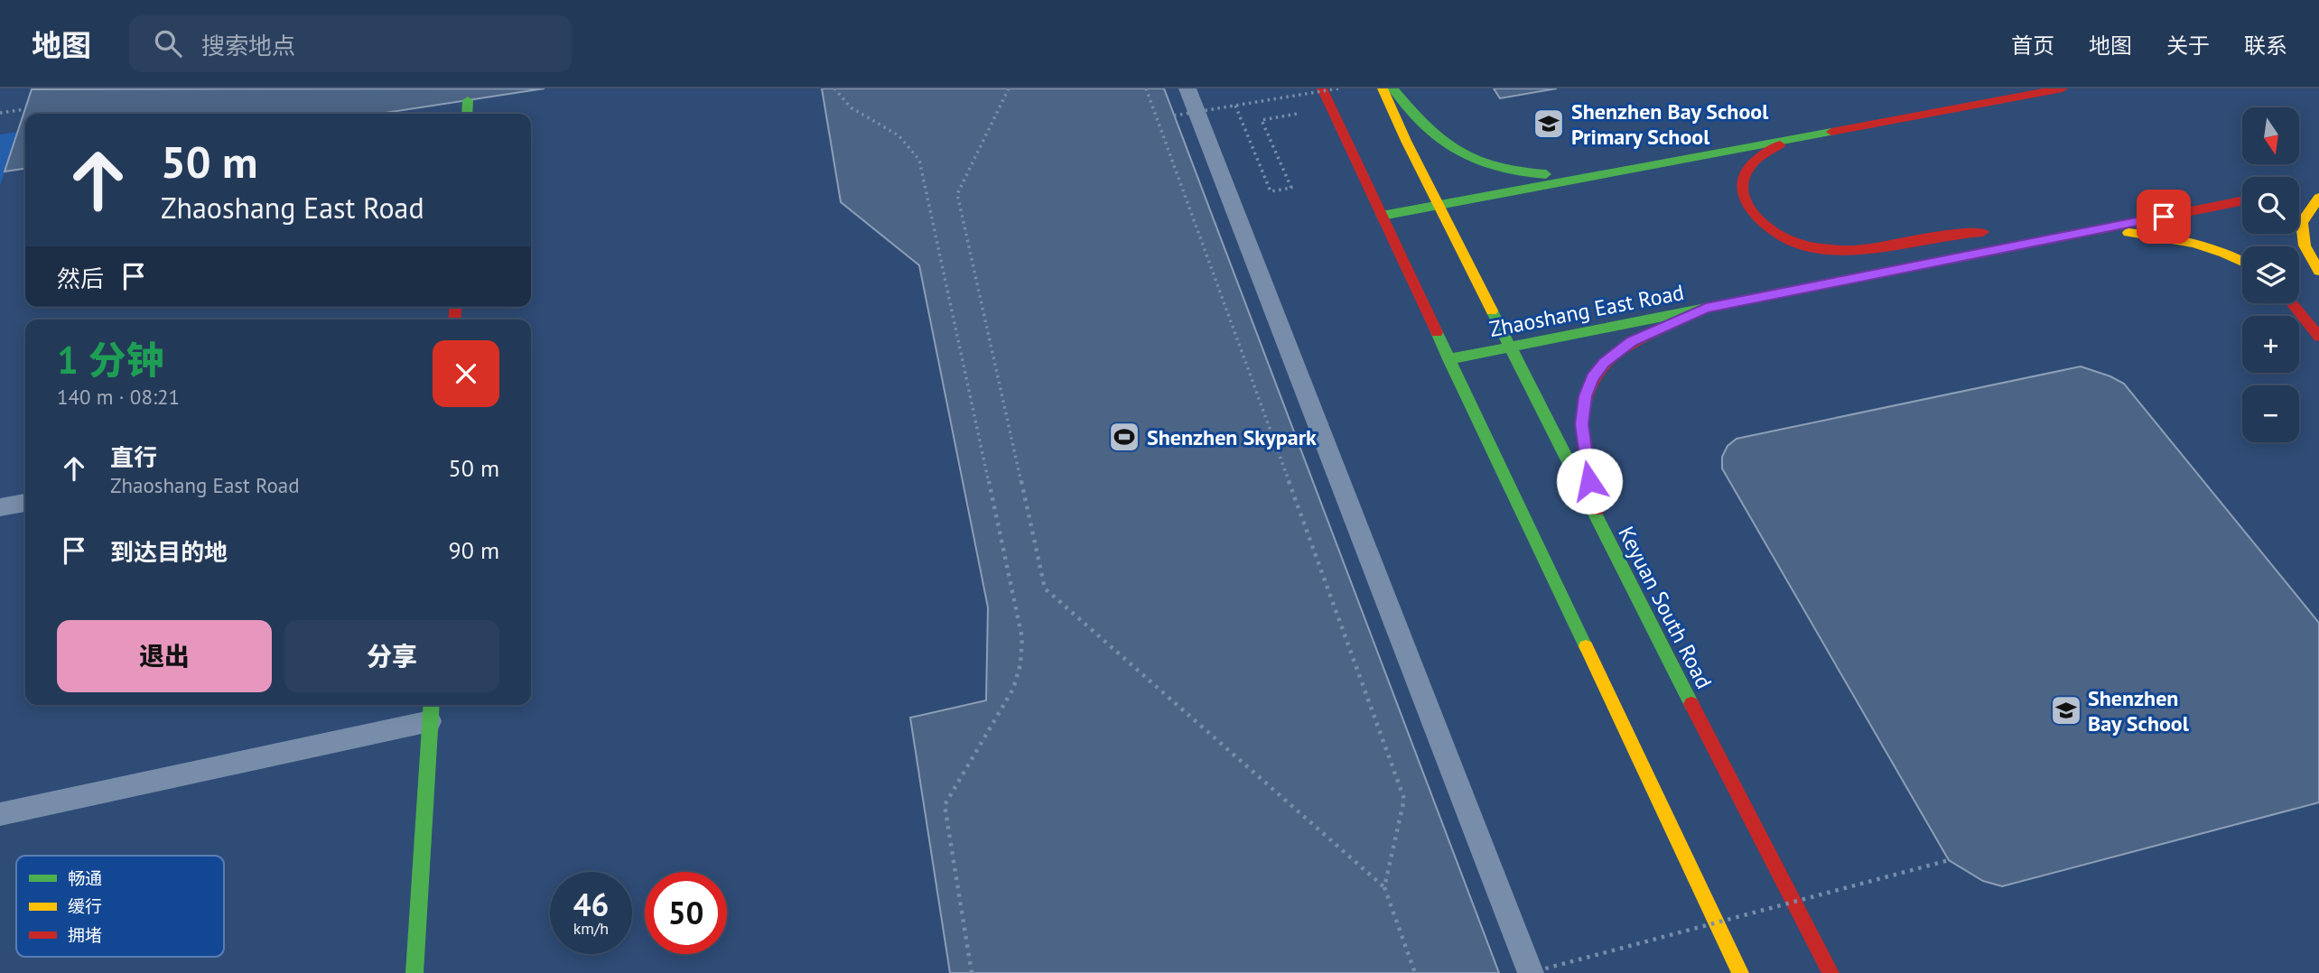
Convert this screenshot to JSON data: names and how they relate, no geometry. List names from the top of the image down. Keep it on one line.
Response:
{"streets":{"main road":["Zhaoshang East Road","Keyuan South Road"]},"crossings":[["Zhaoshang East Road","Keyuan South Road"]],"places":{"school or university":["Shenzhen Bay School Primary School","Shenzhen Bay School"],"sports":["Shenzhen Skypark"]},"legend":["畅通","缓行","拥堵"],"north":"bottom","page":{"header":"地图","search":"搜索地点","nav":["首页","地图","关于","联系"],"map_buttons":["+","−"],"turn":["50 m","Zhaoshang East Road"],"then":"然后","heading":["1 分钟","140 m · 08:21"],"list":[{"name":"直行","note":"Zhaoshang East Road","value":"50 m"},{"name":"到达目的地","value":"90 m"}],"buttons":["退出","分享"],"speed":"46 km/h","limit":"50"}}
